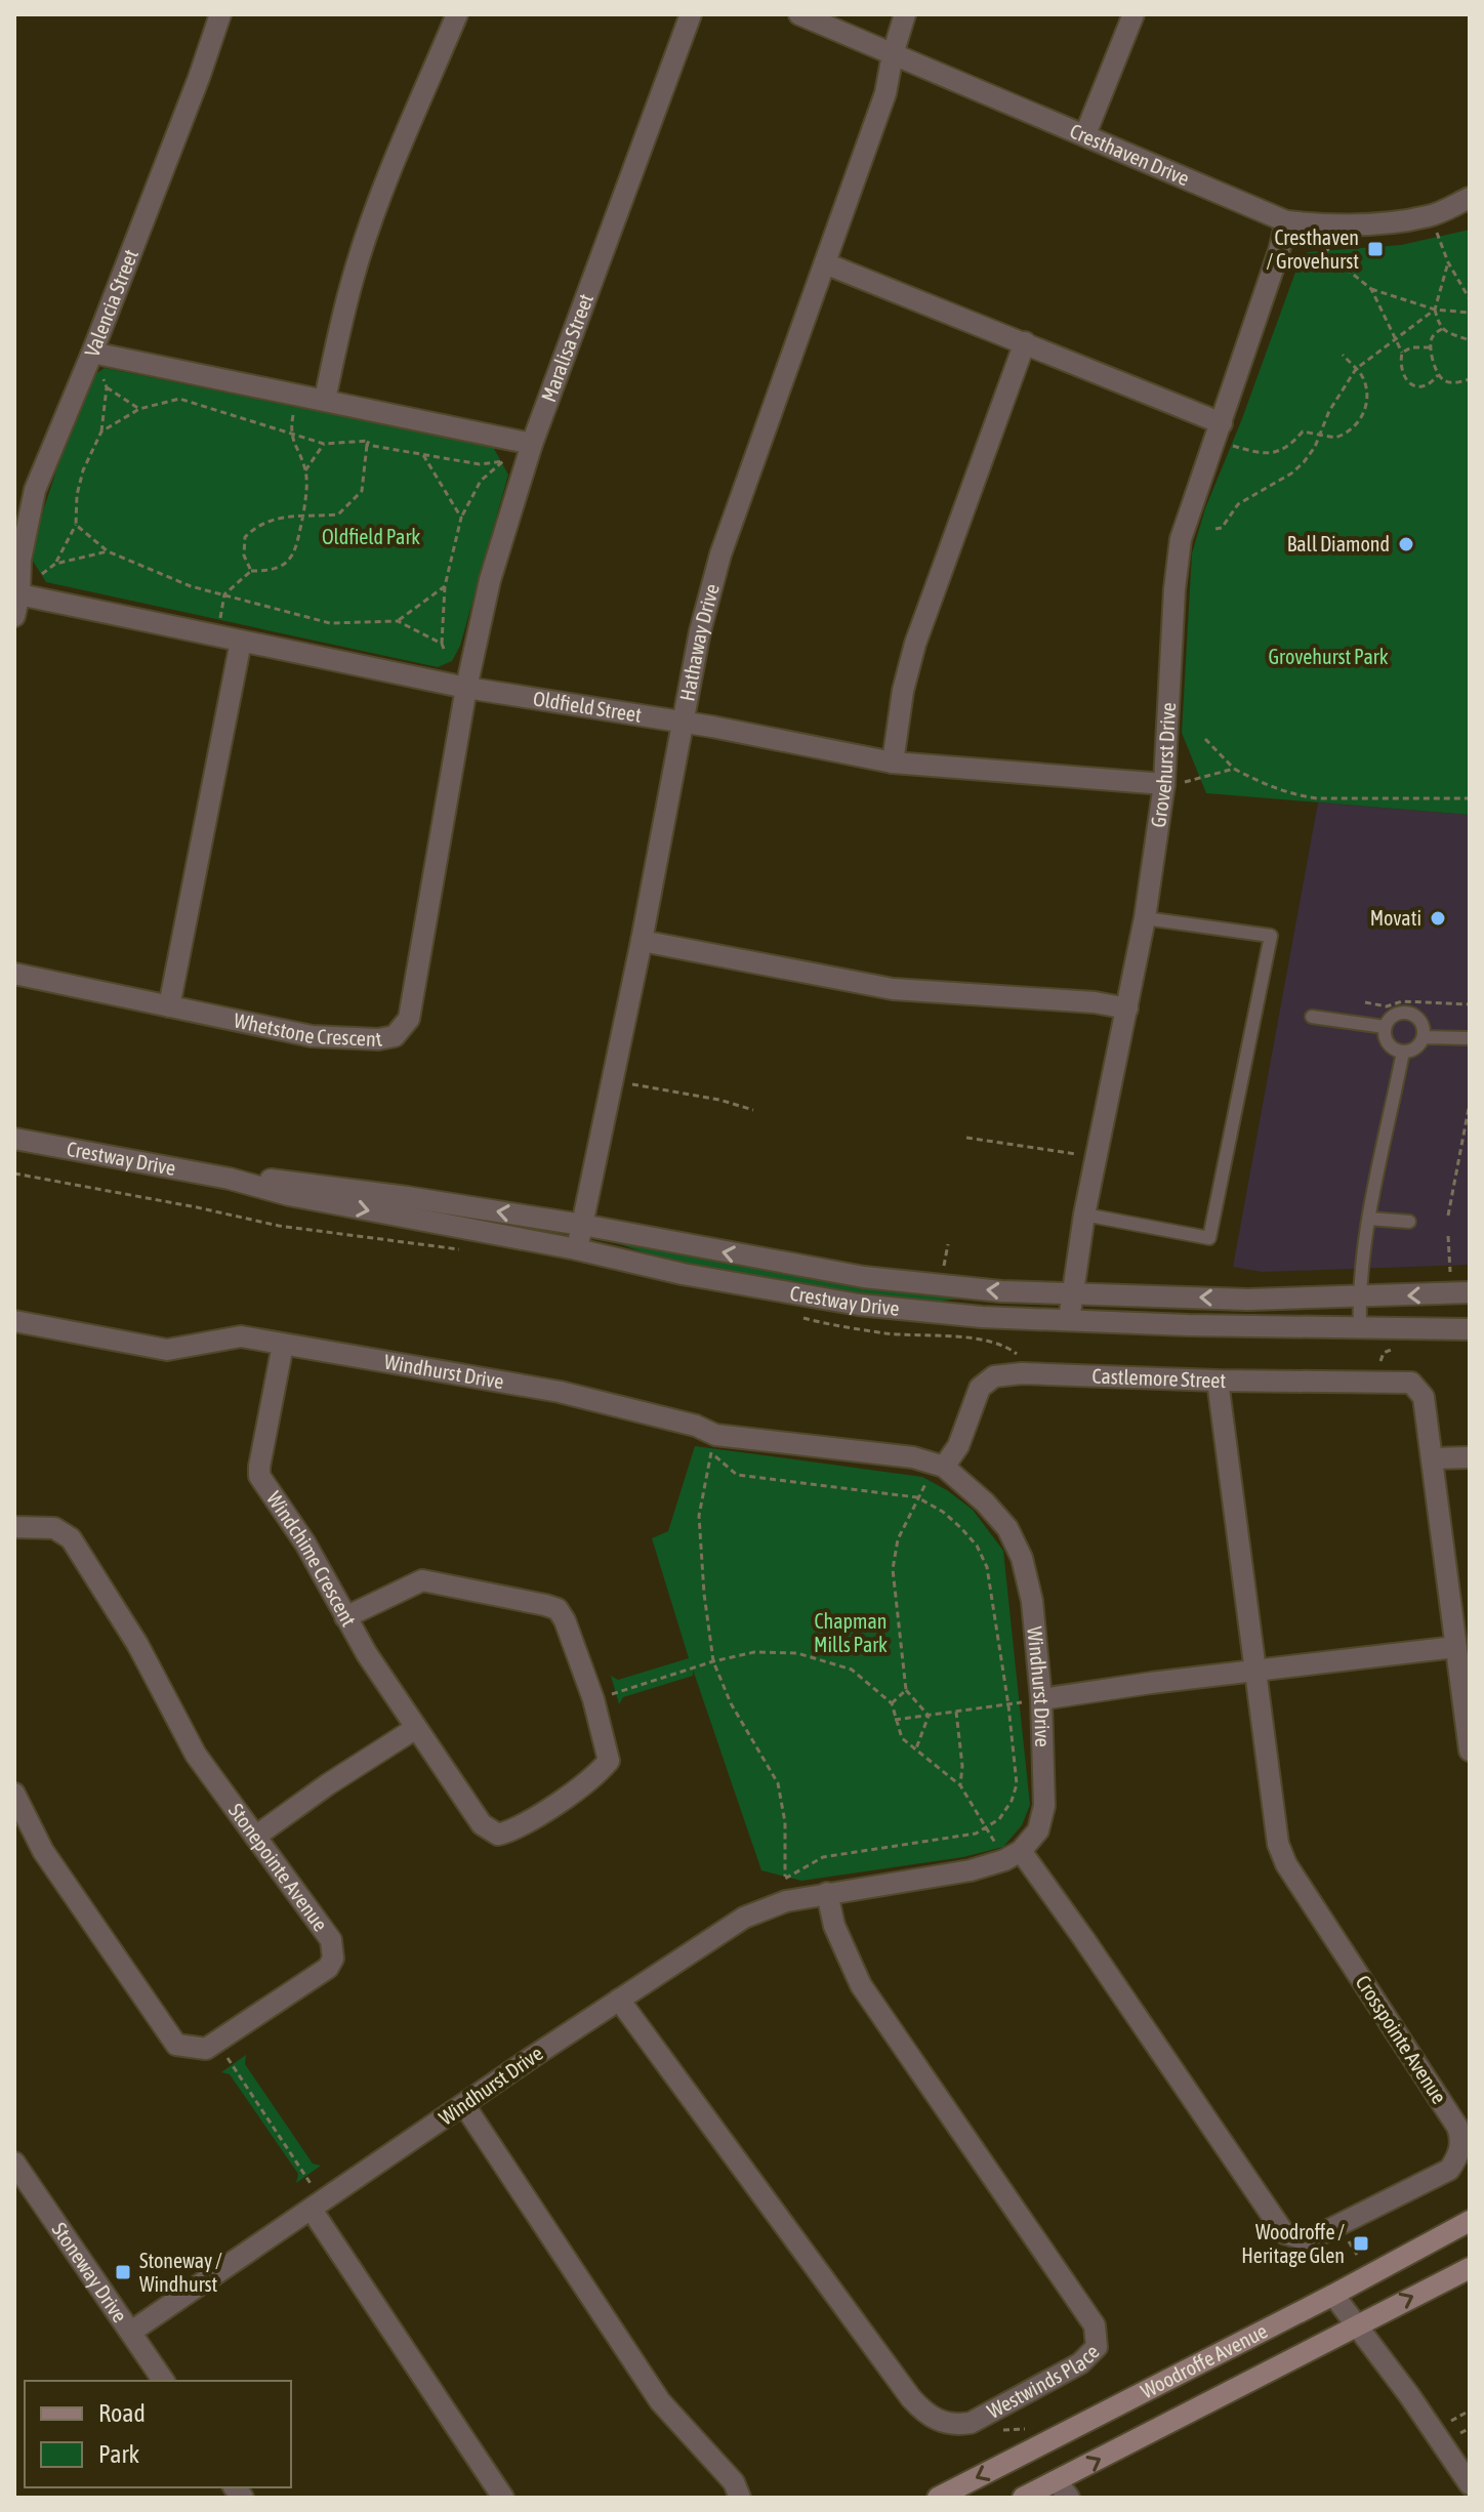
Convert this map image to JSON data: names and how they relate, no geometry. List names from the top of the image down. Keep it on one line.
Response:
{"streets":{"main road":["Woodroffe Avenue"],"street":["Cresthaven Drive","Valencia Street","Maralisa Street","Hathaway Drive","Oldfield Street","Grovehurst Drive","Whetstone Crescent","Crestway Drive","Windhurst Drive","Castlemore Street","Windchime Crescent","Stonepointe Avenue","Crosspointe Avenue","Stoneway Drive","Westwinds Place"]},"crossings":[["Cresthaven Drive","Hathaway Drive"],["Cresthaven Drive","Grovehurst Drive"],["Valencia Street","Oldfield Street"],["Maralisa Street","Oldfield Street"],["Maralisa Street","Whetstone Crescent"],["Hathaway Drive","Oldfield Street"],["Hathaway Drive","Crestway Drive"],["Oldfield Street","Grovehurst Drive"],["Oldfield Street","Whetstone Crescent"],["Grovehurst Drive","Crestway Drive"],["Windhurst Drive","Castlemore Street"],["Windhurst Drive","Windchime Crescent"],["Windhurst Drive","Crosspointe Avenue"],["Windhurst Drive","Stoneway Drive"],["Windhurst Drive","Westwinds Place"],["Castlemore Street","Crosspointe Avenue"]],"parks":["Oldfield Park","Grovehurst Park","Chapman Mills Park"],"places":{"transit":["Cresthaven / Grovehurst","Woodroffe / Heritage Glen","Stoneway / Windhurst"],"other":["Ball Diamond","Movati"]},"legend":["Road","Park"]}
